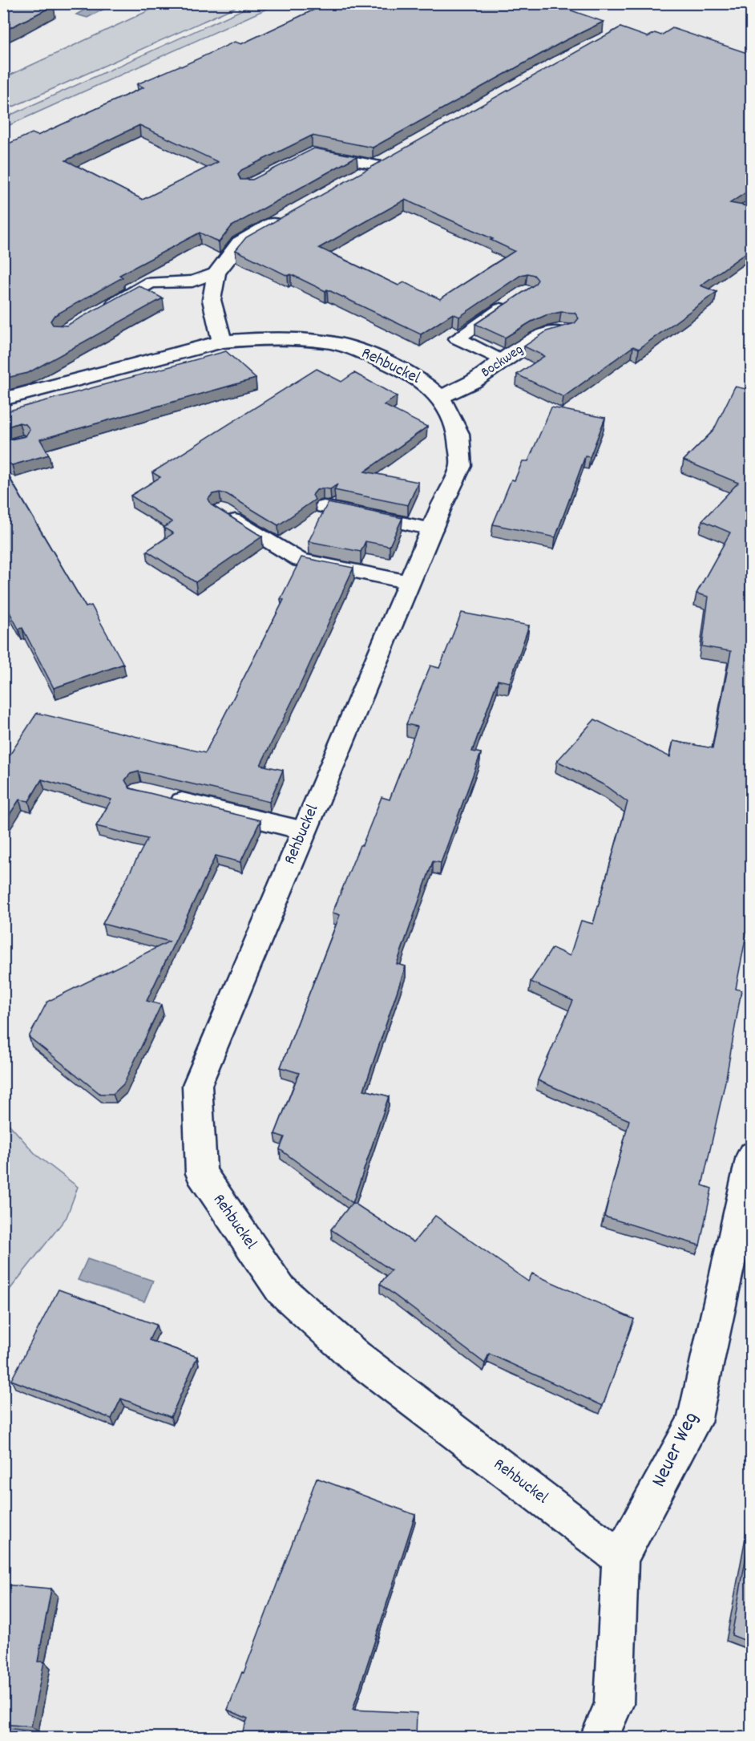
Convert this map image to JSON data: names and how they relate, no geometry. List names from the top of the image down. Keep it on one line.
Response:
{"streets":{"street":["Bockweg","Rehbuckel","Neuer Weg"]},"crossings":[["Bockweg","Rehbuckel"],["Rehbuckel","Neuer Weg"]]}
